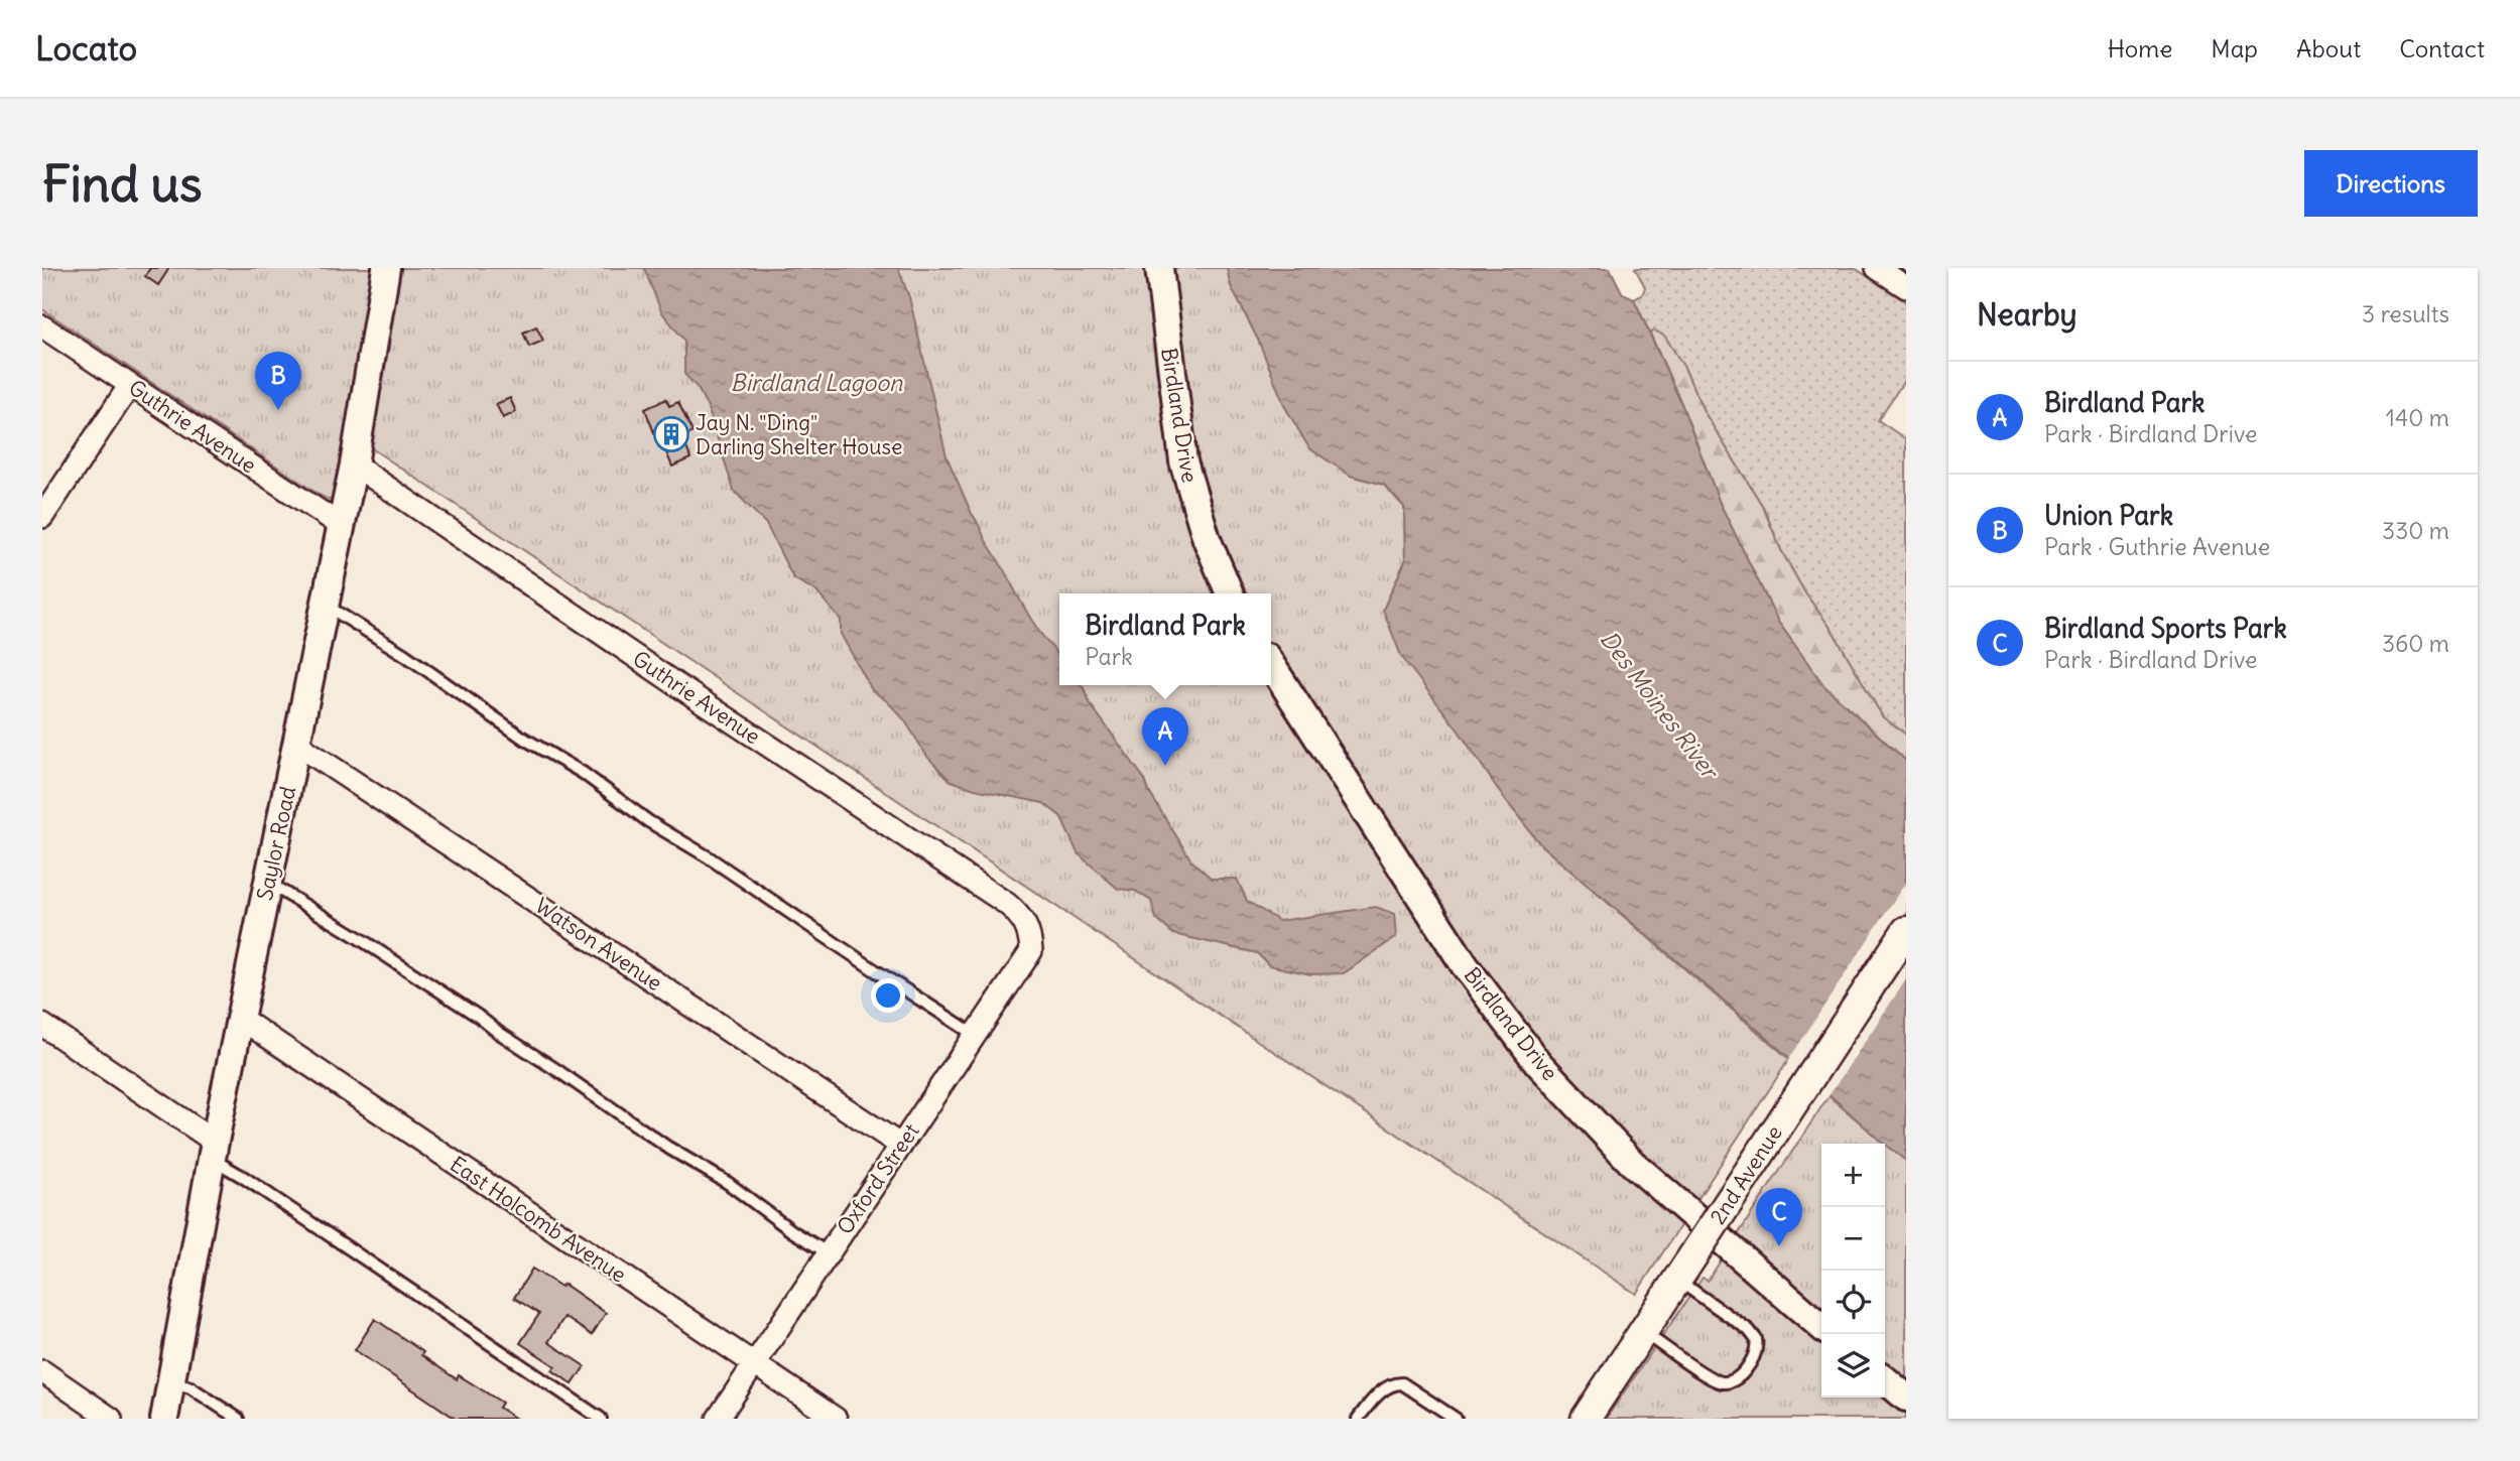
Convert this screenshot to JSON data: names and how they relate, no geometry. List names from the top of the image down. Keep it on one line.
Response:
{"streets":{"main road":["2nd Avenue"],"street":["Birdland Drive","Guthrie Avenue","Saylor Road","Watson Avenue","Oxford Street","East Holcomb Avenue"]},"crossings":[["Guthrie Avenue","Saylor Road"],["Guthrie Avenue","Oxford Street"],["Saylor Road","Watson Avenue"],["Saylor Road","East Holcomb Avenue"],["Watson Avenue","Oxford Street"],["Oxford Street","East Holcomb Avenue"]],"water":["Birdland Lagoon","Des Moines River"],"places":{"building":["Jay N. \"Ding\" Darling Shelter House"]},"page":{"header":"Locato","nav":["Home","Map","About","Contact"],"buttons":"Directions","title":"Find us","heading":["Nearby","3 results"],"pins":["B","A","C"],"list":[{"mark":"A","name":"Birdland Park","note":"Park · Birdland Drive","value":"140 m"},{"mark":"B","name":"Union Park","note":"Park · Guthrie Avenue","value":"330 m"},{"mark":"C","name":"Birdland Sports Park","note":"Park · Birdland Drive","value":"360 m"}],"popup":["Birdland Park","Park"],"map_buttons":["+","−"]}}
